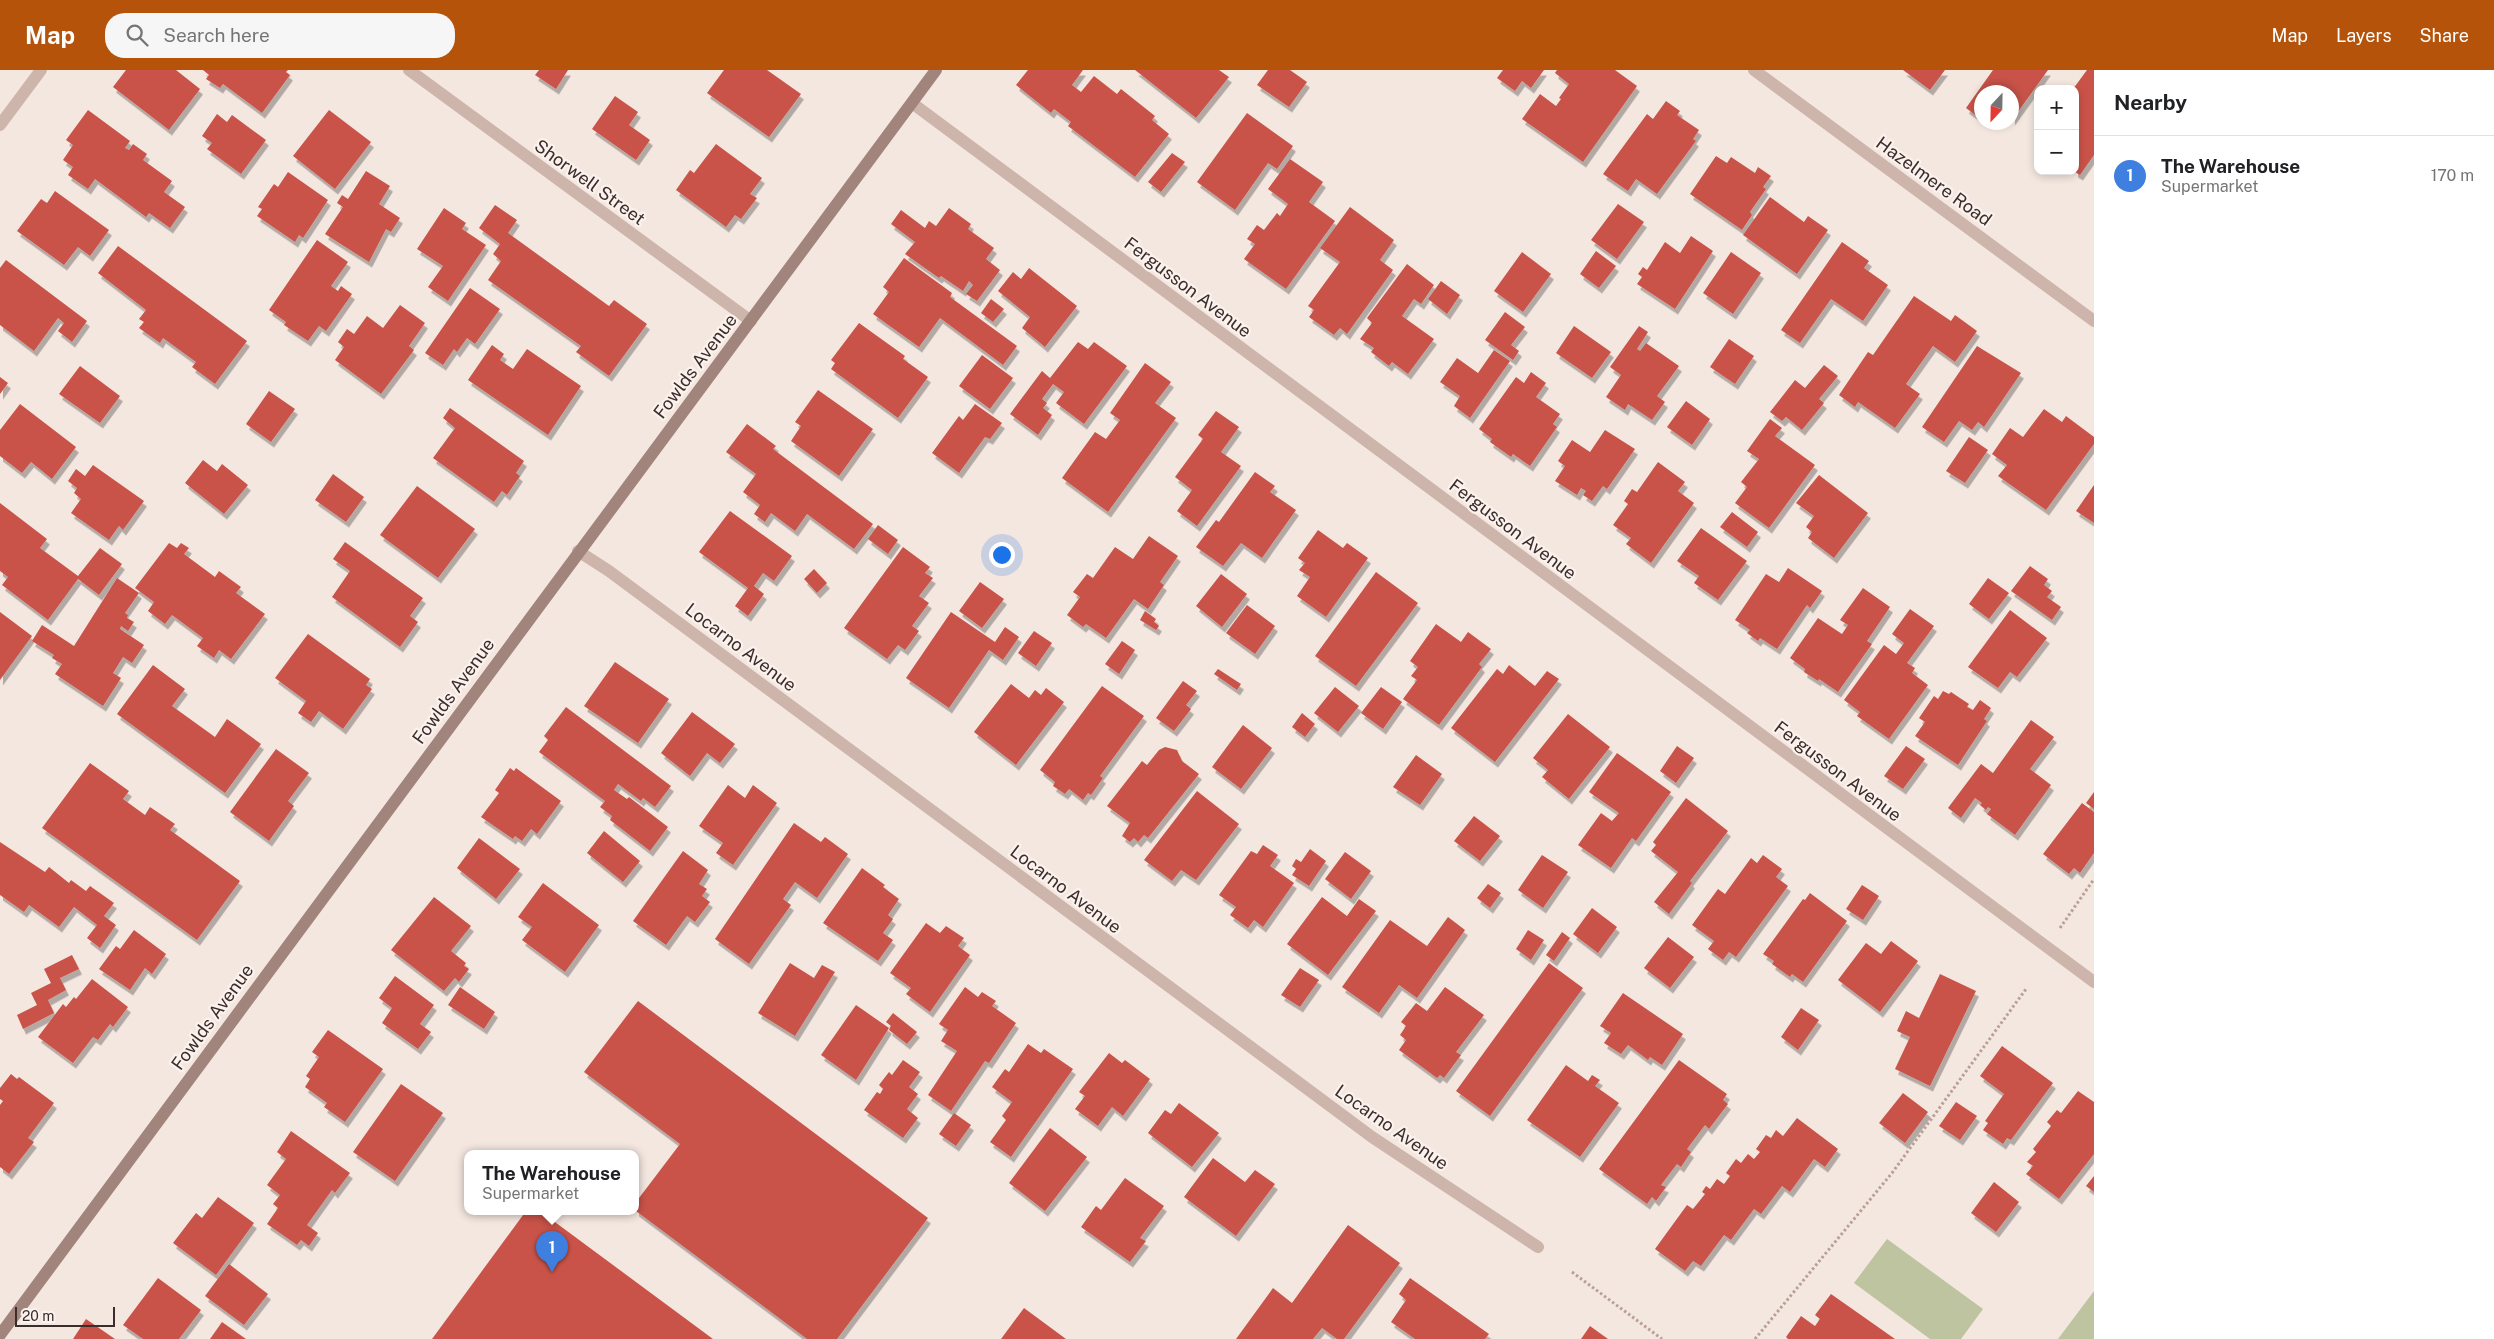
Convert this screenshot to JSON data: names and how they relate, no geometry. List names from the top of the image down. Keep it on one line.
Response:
{"streets":{"street":["Hazelmere Road","Shorwell Street","Fergusson Avenue","Fowlds Avenue","Locarno Avenue"]},"crossings":[["Shorwell Street","Fowlds Avenue"],["Fergusson Avenue","Fowlds Avenue"],["Fowlds Avenue","Locarno Avenue"]],"scale_bar":"20 m","north":"bottom","page":{"header":"Map","search":"Search here","nav":["Map","Layers","Share"],"heading":"Nearby","map_buttons":["+","−"],"list":[{"mark":"1","name":"The Warehouse","note":"Supermarket","value":"170 m"}],"popup":["The Warehouse","Supermarket"],"pins":"1","scale":"20 m"}}
